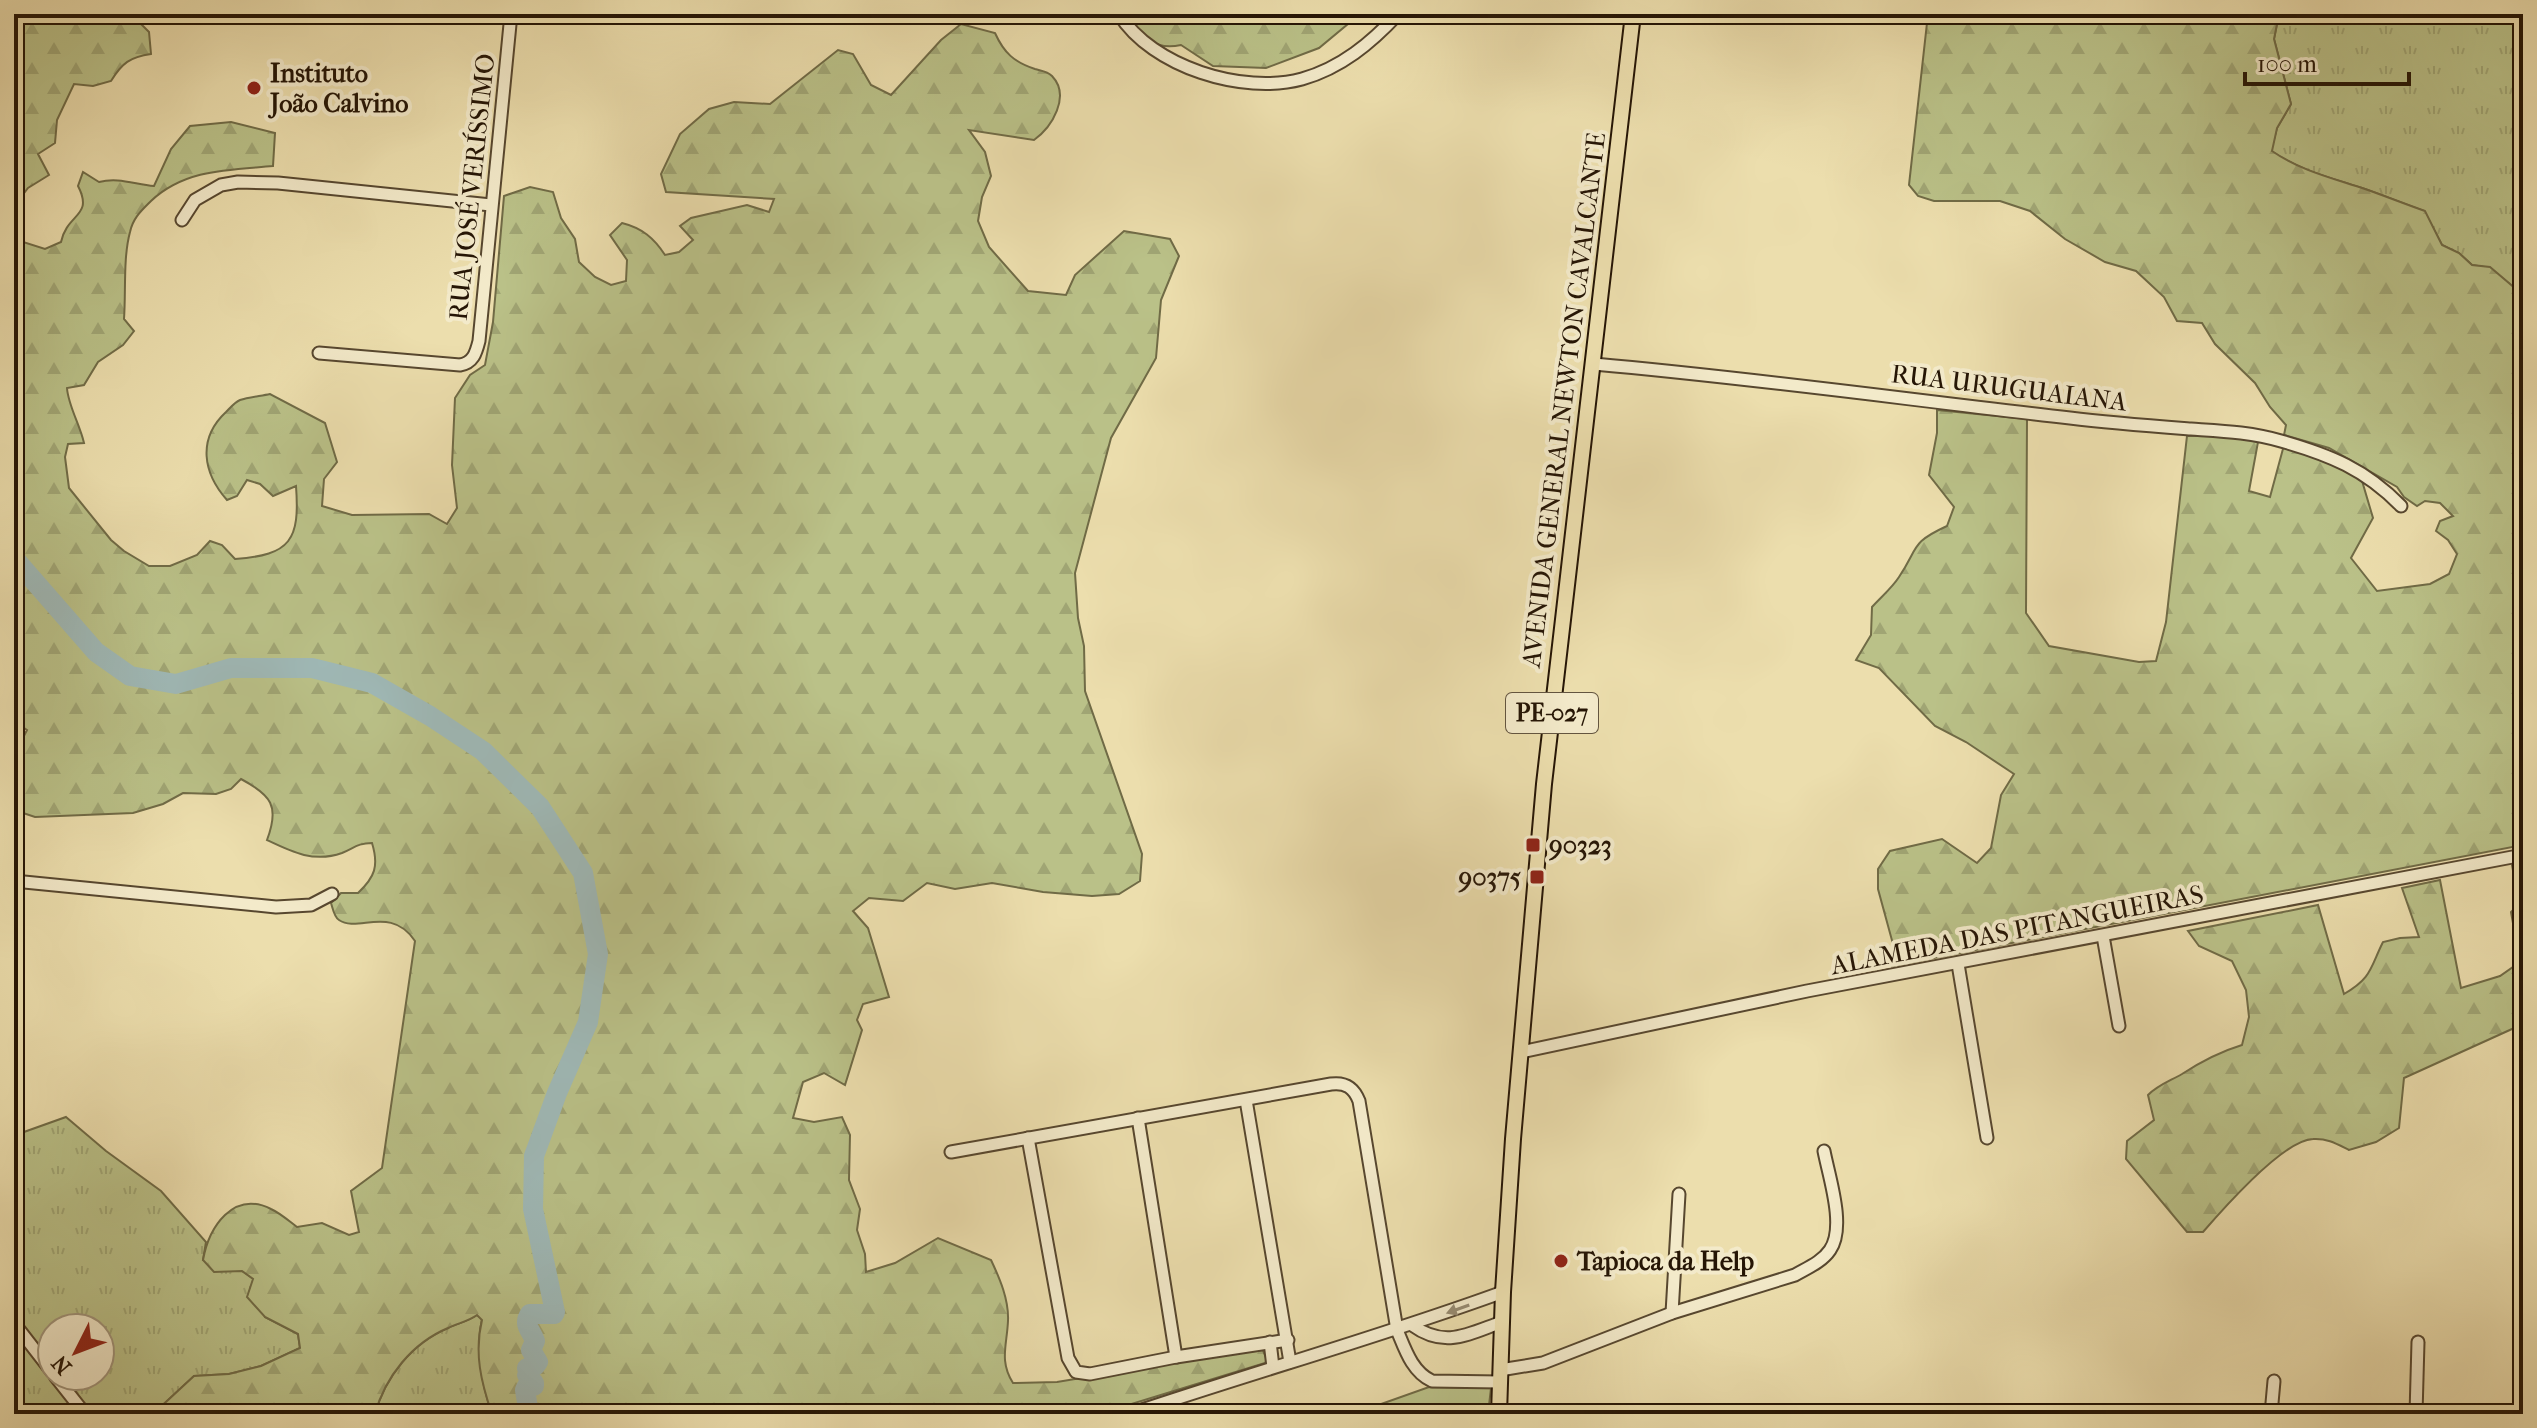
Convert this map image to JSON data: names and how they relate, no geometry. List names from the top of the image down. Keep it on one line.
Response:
{"streets":{"main road":["AVENIDA GENERAL NEWTON CAVALCANTE","PE-027"],"street":["RUA JOSÉ VERÍSSIMO","RUA URUGUAIANA","ALAMEDA DAS PITANGUEIRAS"]},"crossings":[["RUA URUGUAIANA","AVENIDA GENERAL NEWTON CAVALCANTE"],["AVENIDA GENERAL NEWTON CAVALCANTE","ALAMEDA DAS PITANGUEIRAS"]],"places":{"other":["Instituto João Calvino","Tapioca da Help"],"transit":["90323","90375"]},"scale_bar":"100 m","north":"bottom left"}
